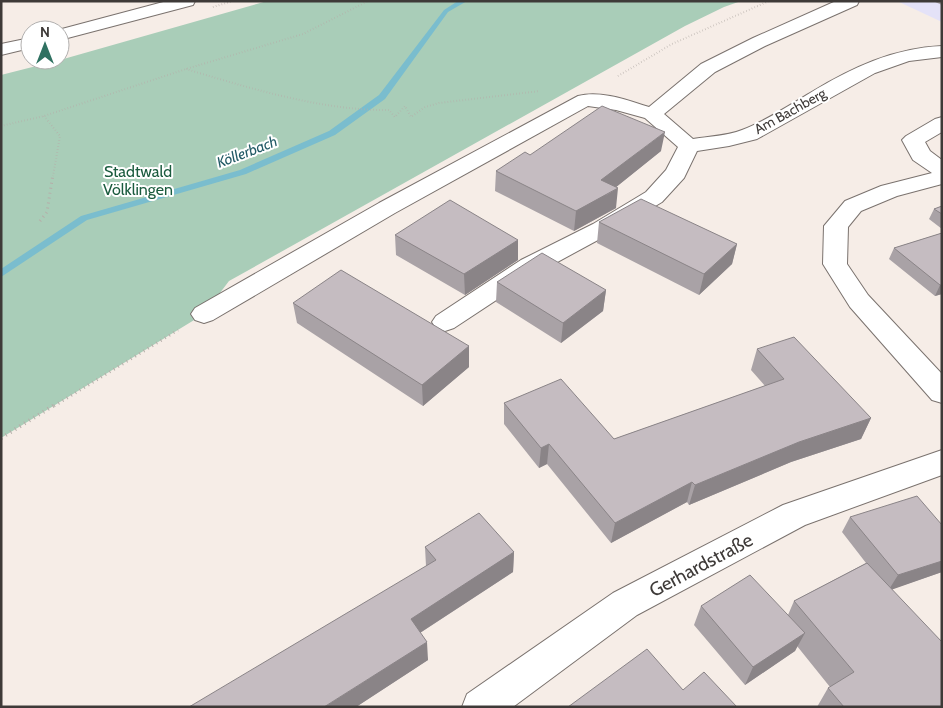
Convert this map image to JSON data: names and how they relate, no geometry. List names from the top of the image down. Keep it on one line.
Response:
{"streets":{"street":["Am Bachberg","Gerhardstraße"]},"water":["Köllerbach"],"parks":["Stadtwald Völklingen"],"north":"top"}
